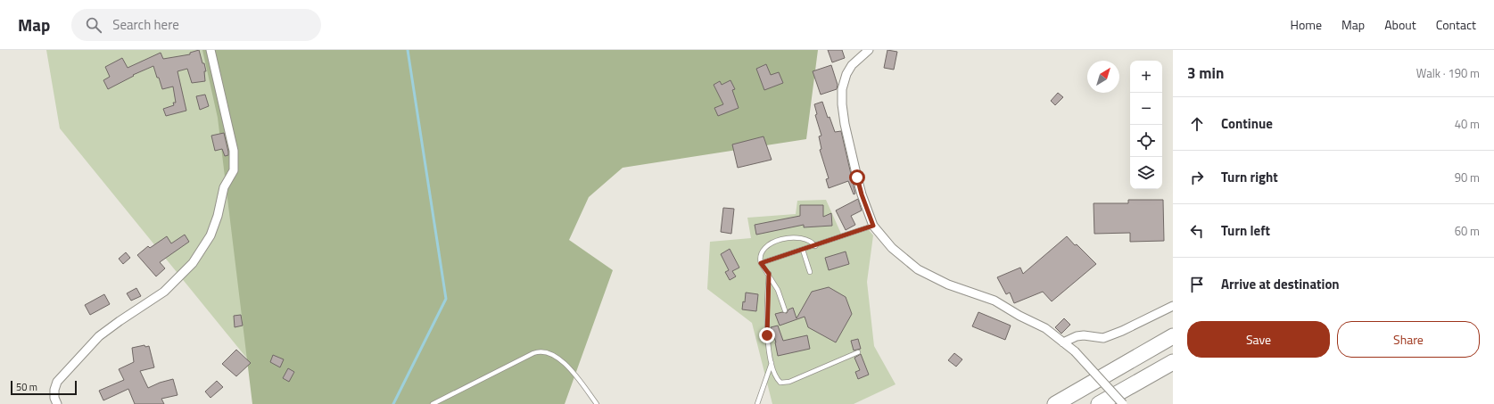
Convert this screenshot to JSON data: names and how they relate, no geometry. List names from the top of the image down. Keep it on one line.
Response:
{"scale_bar":"50 m","north":"top right","page":{"header":"Map","search":"Search here","nav":["Home","Map","About","Contact"],"heading":["3 min","Walk · 190 m"],"map_buttons":["+","−"],"list":[["Continue","40 m"],["Turn right","90 m"],["Turn left","60 m"],"Arrive at destination"],"buttons":["Save","Share"],"scale":"50 m"}}
